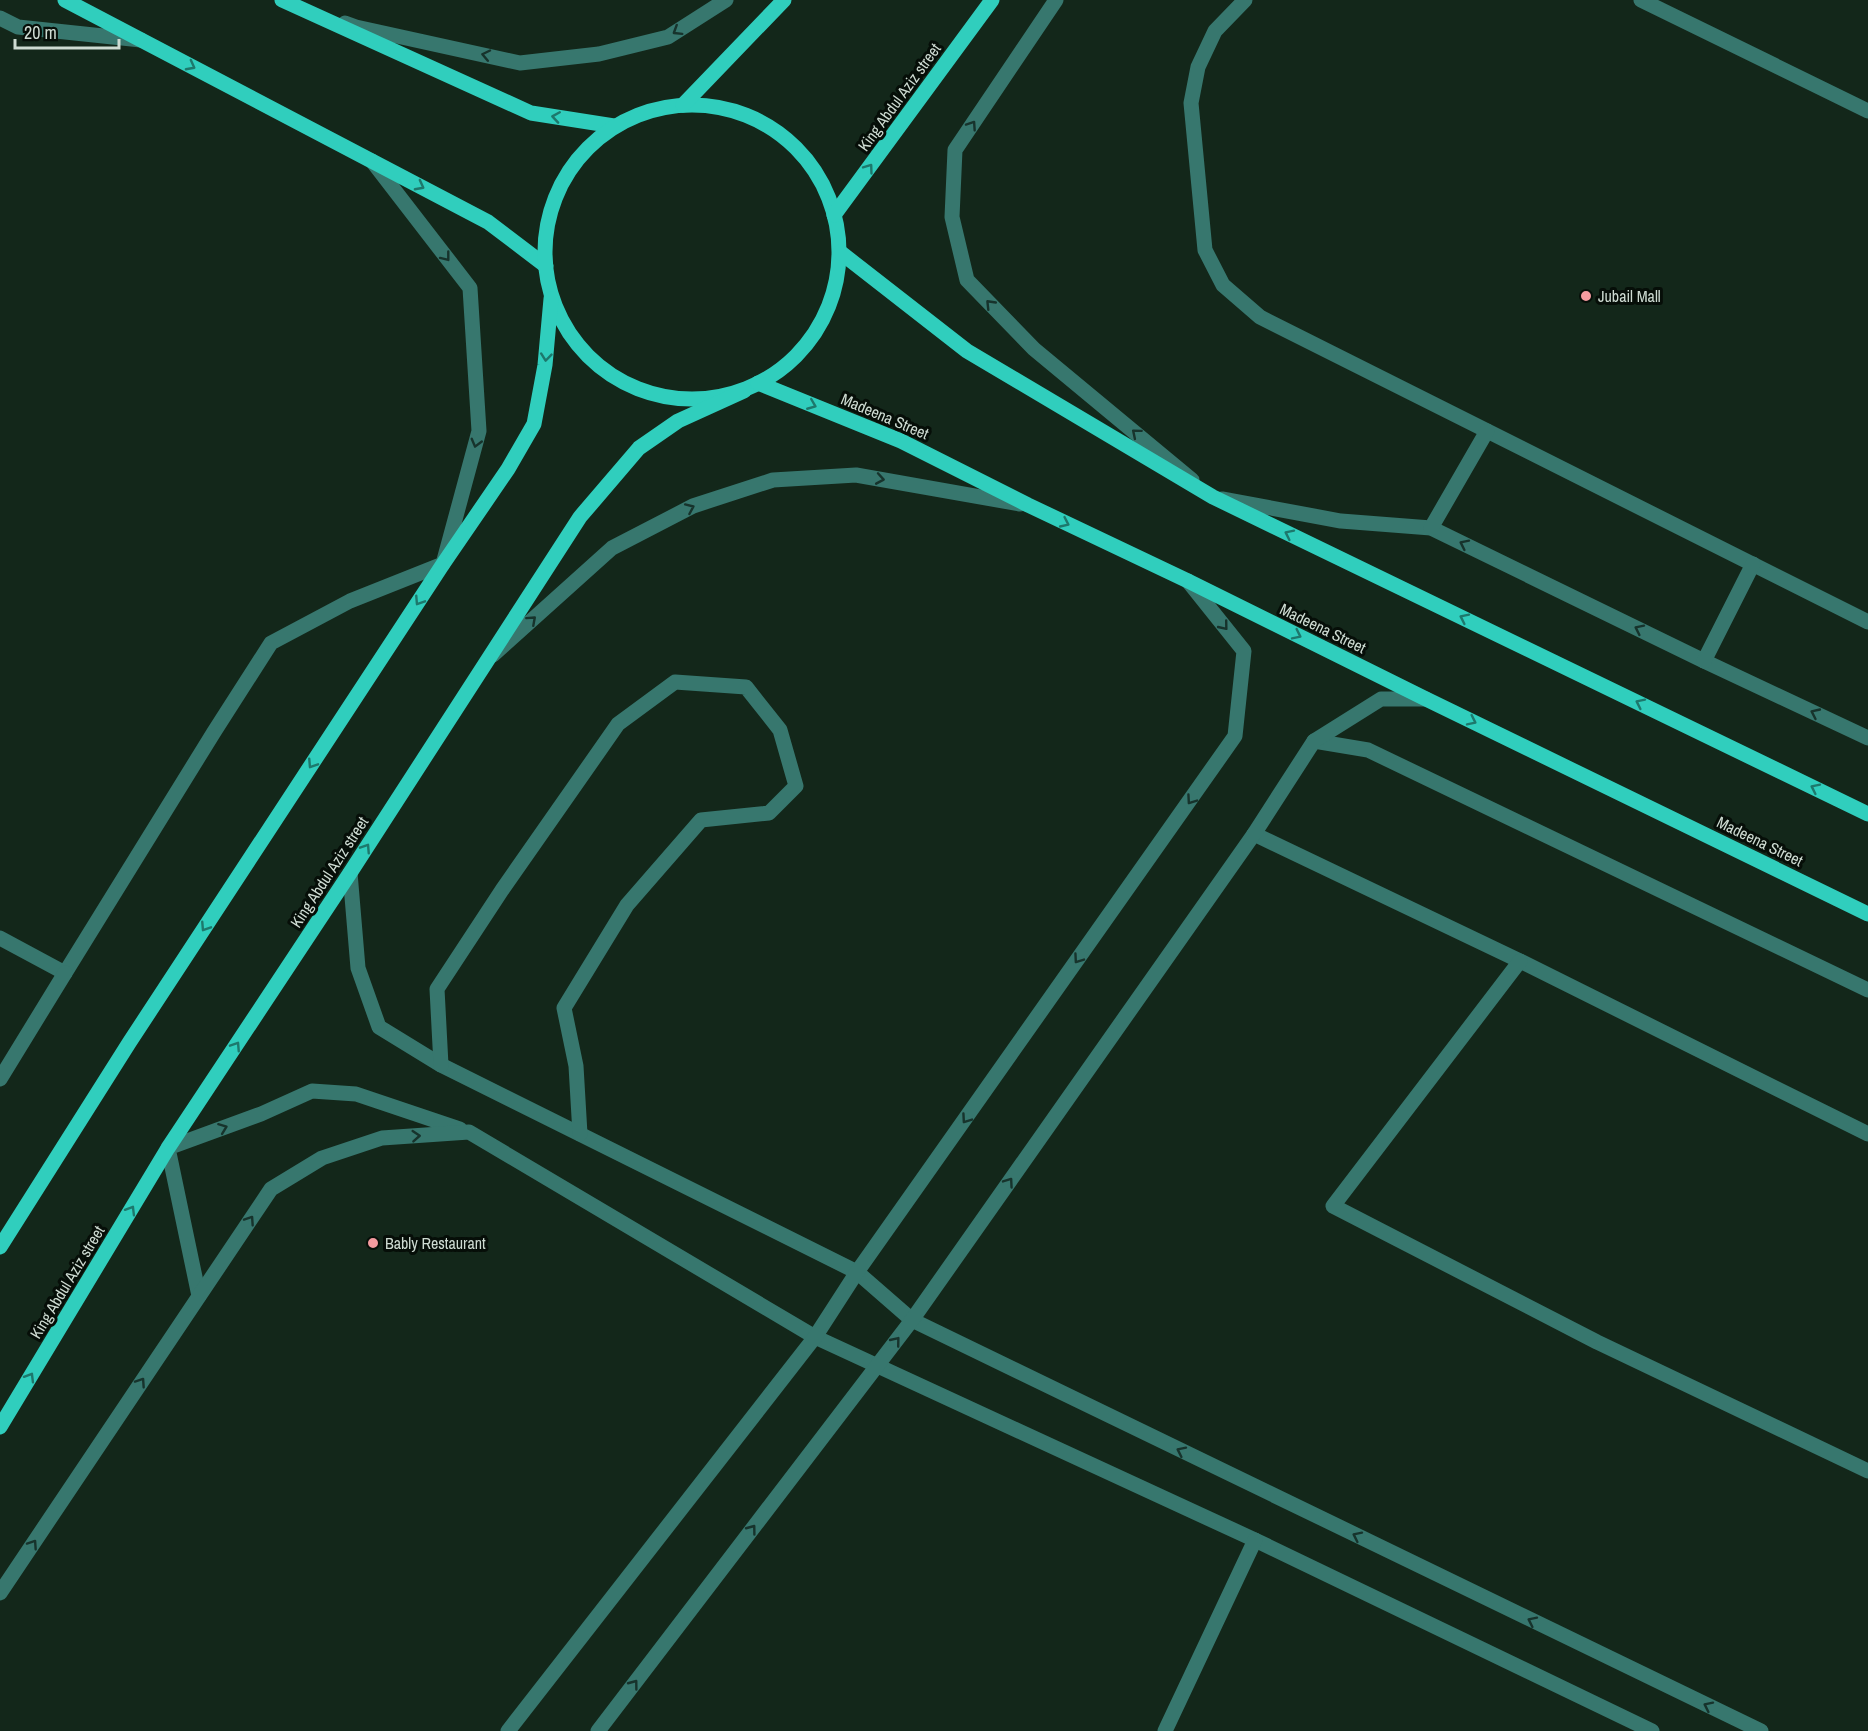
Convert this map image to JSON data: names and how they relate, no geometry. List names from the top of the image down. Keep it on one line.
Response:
{"streets":{"main road":["King Abdul Aziz street","Madeena Street"]},"places":["Jubail Mall","Bably Restaurant"],"scale_bar":"20 m"}
